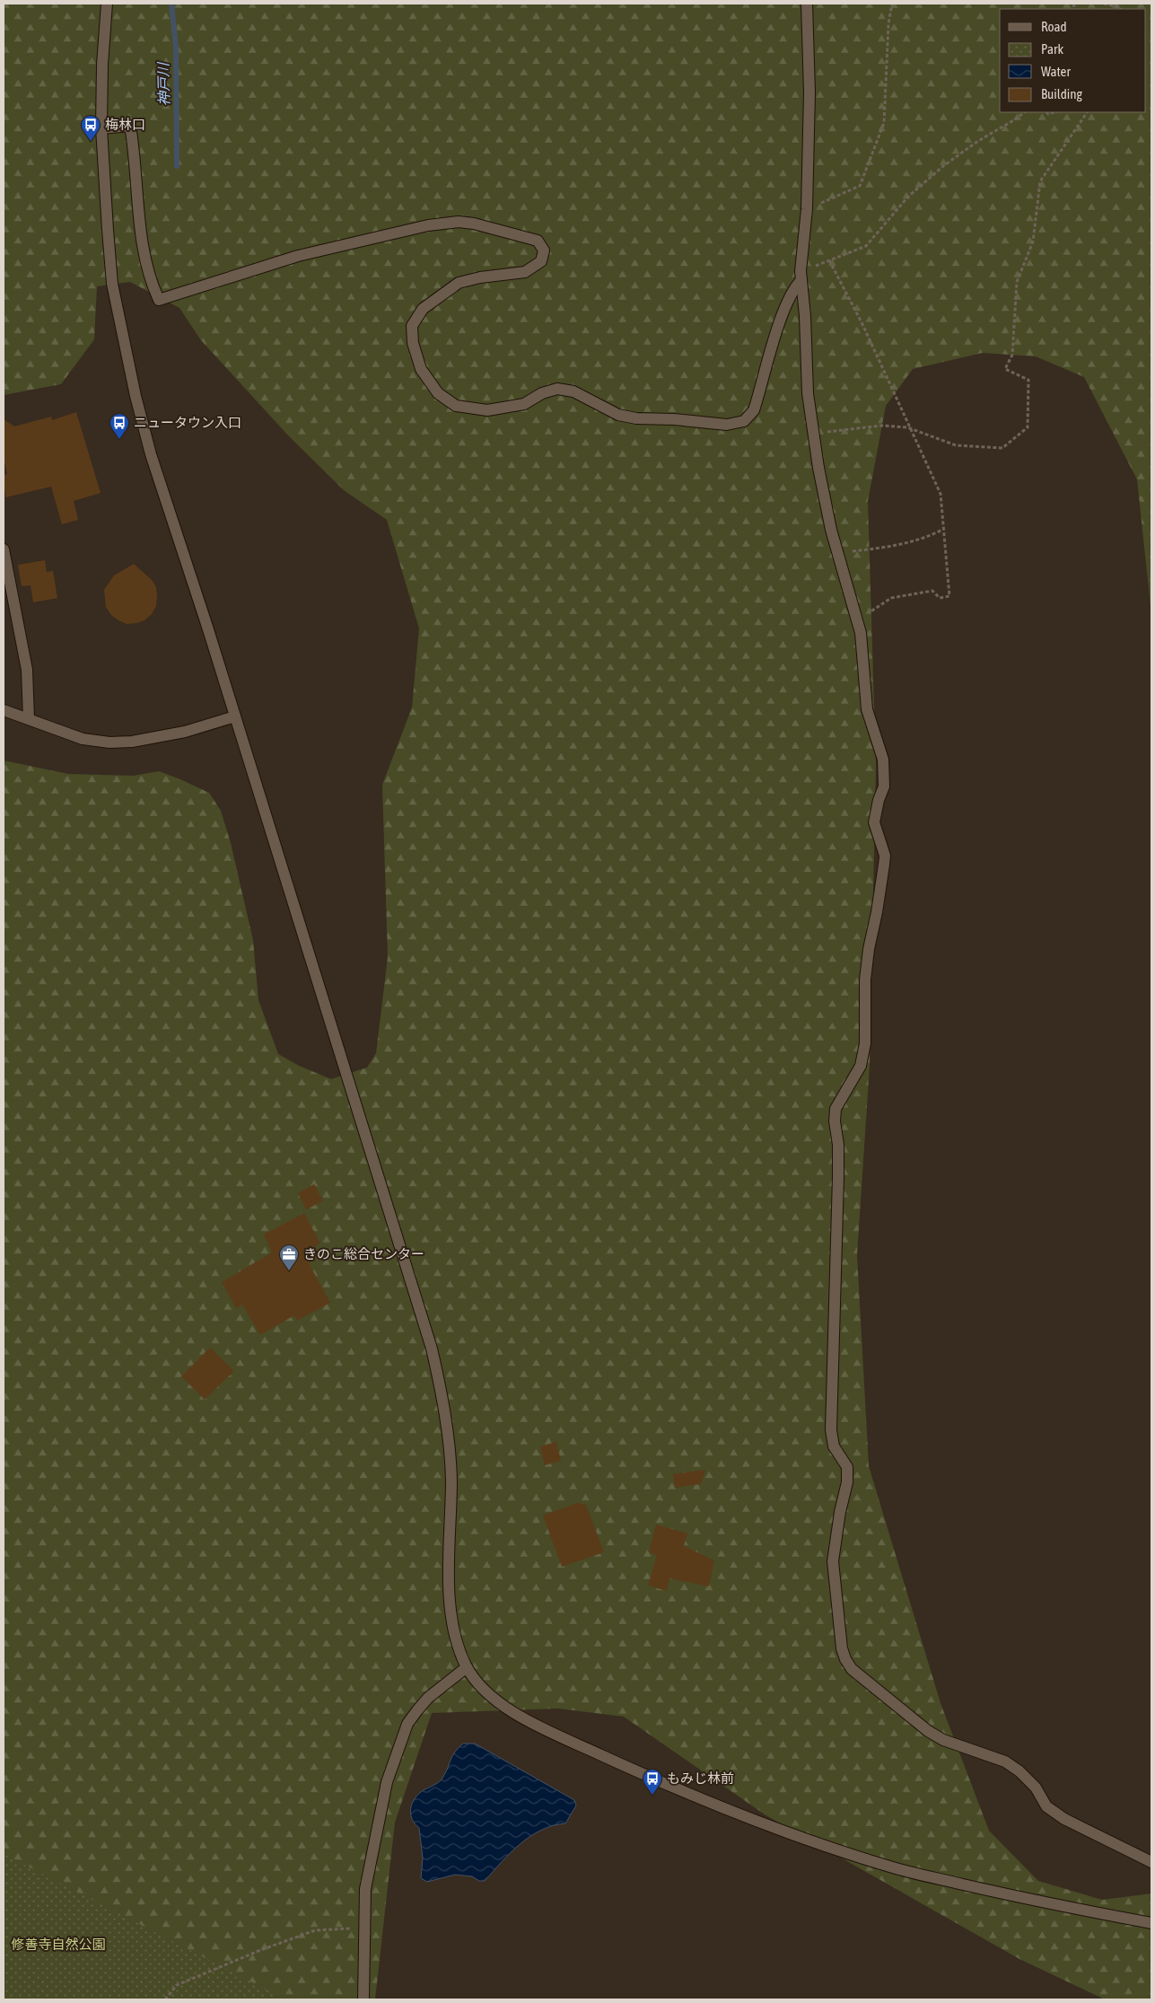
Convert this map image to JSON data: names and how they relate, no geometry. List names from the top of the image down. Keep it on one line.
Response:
{"water":["神戸川"],"parks":["修善寺自然公園"],"places":{"bus stop":["梅林口","ニュータウン入口","もみじ林前"],"office":["きのこ総合センター"]},"legend":["Road","Park","Water","Building"]}
